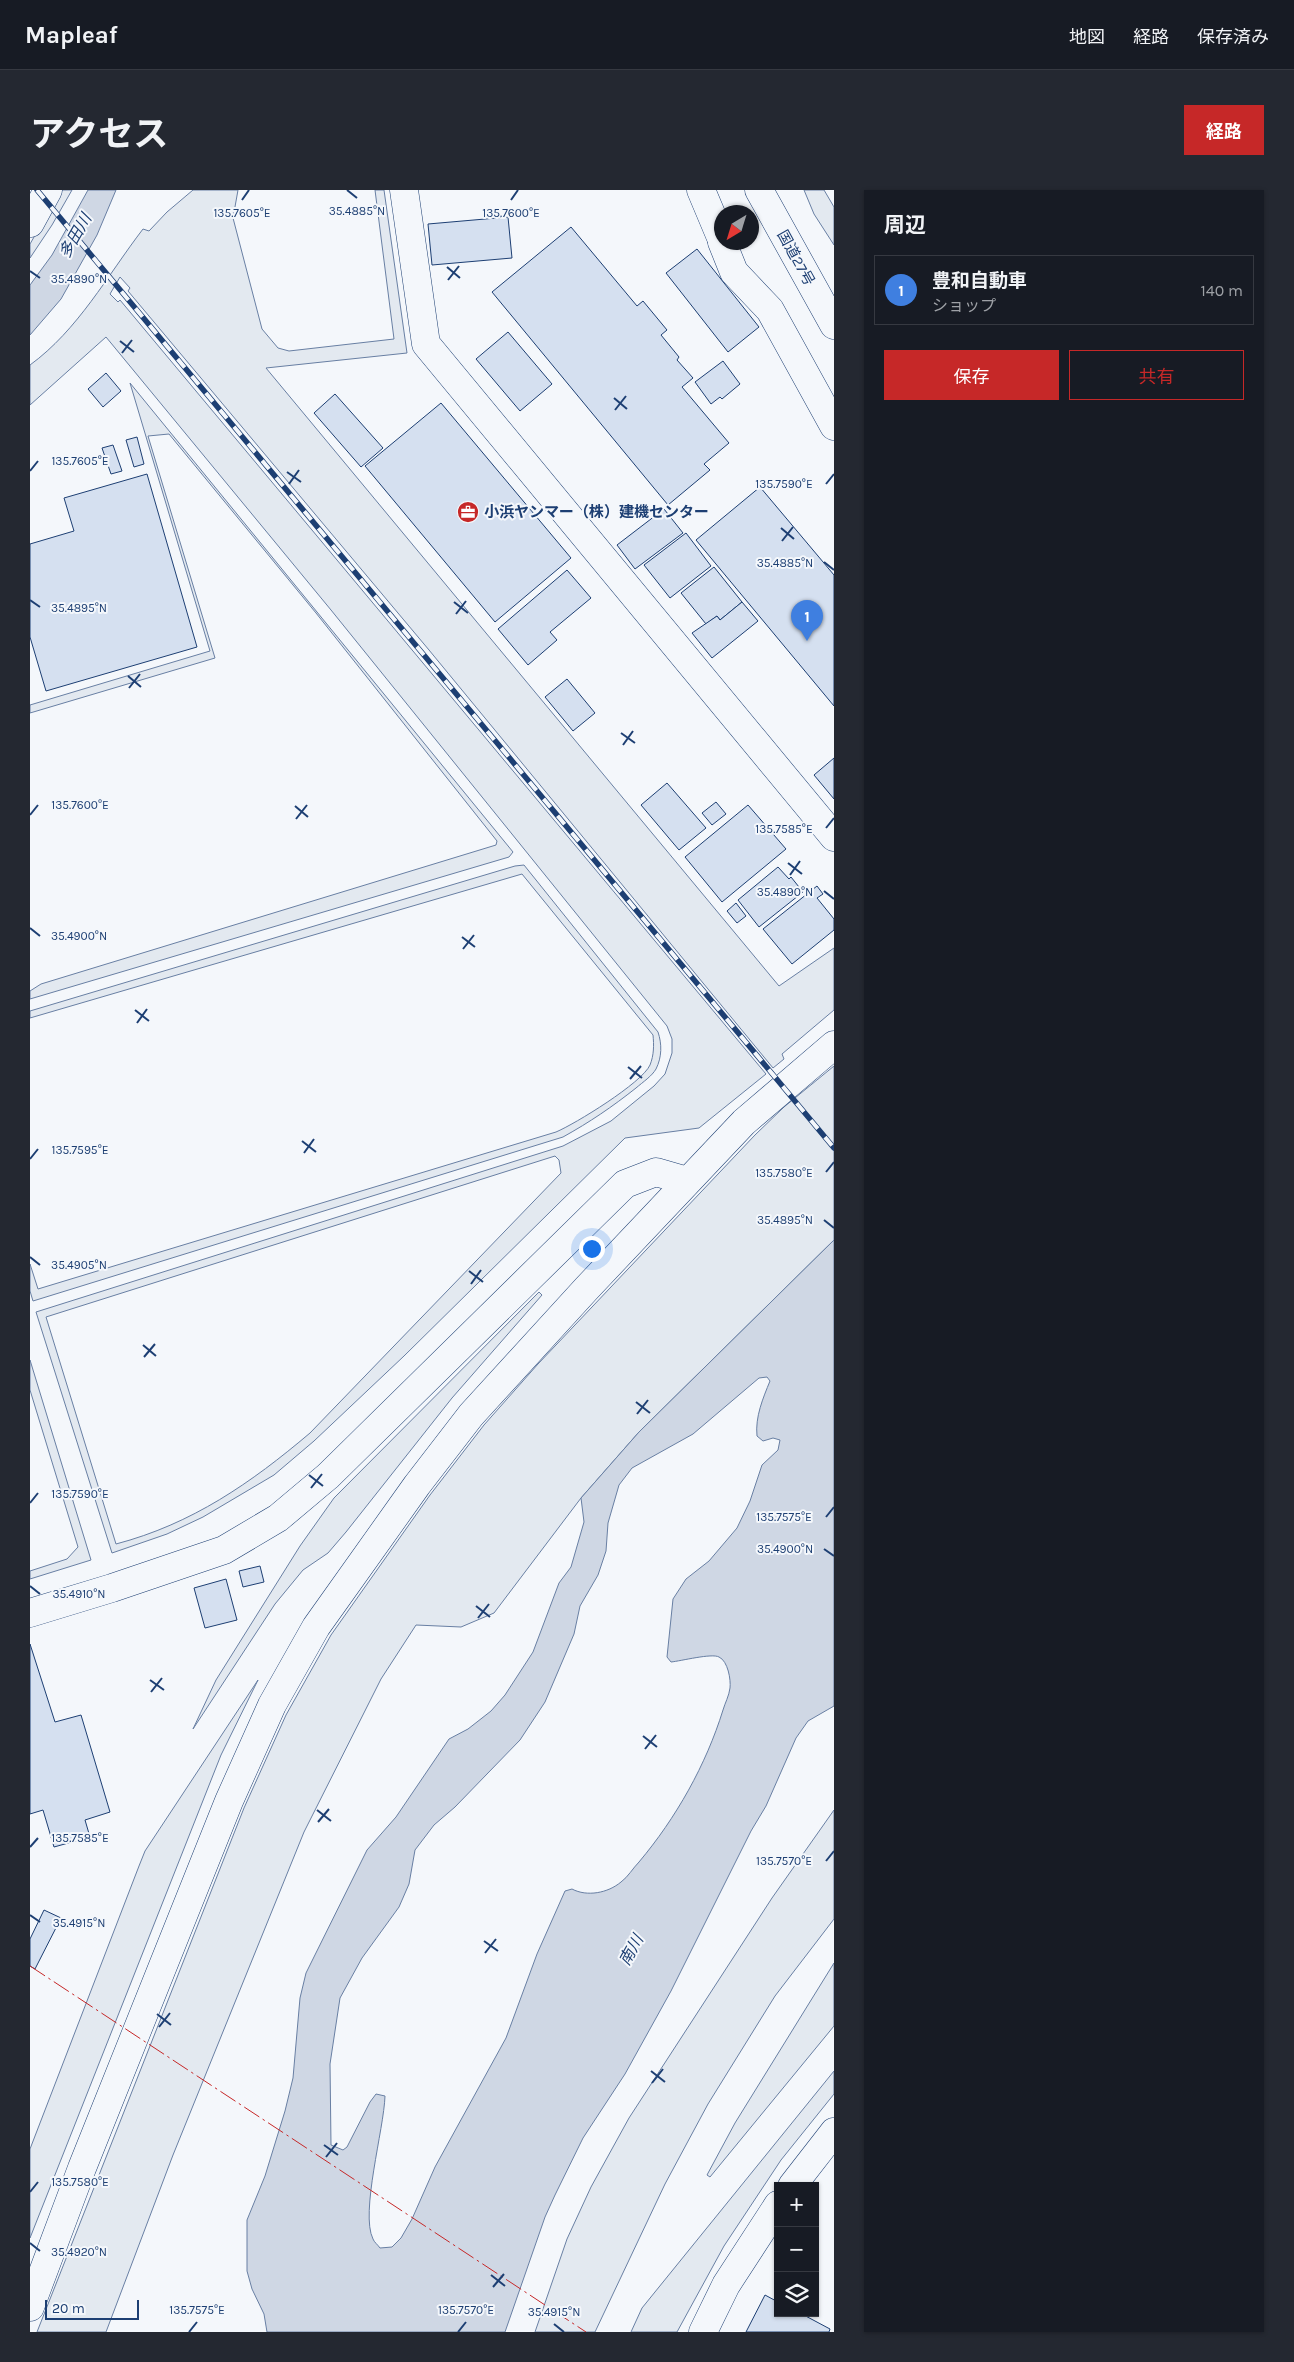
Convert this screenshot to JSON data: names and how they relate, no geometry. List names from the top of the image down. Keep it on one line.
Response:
{"streets":{"main road":["国道27号"]},"water":["多田川","南川"],"places":{"office":["小浜ヤンマー（株）建機センター"]},"scale_bar":"20 m","north":"bottom left","page":{"header":"Mapleaf","nav":["地図","経路","保存済み"],"title":"アクセス","buttons":["経路",["保存","共有"]],"heading":"周辺","list":[{"mark":"1","name":"豊和自動車","note":"ショップ","value":"140 m"}],"pins":"1","map_buttons":["+","−"],"scale":"20 m"},"coordinates":["35.4885°N","135.7605°E","135.7600°E","35.4890°N","135.7590°E","35.4895°N","135.7585°E","35.4900°N","135.7595°E","135.7580°E","35.4905°N","135.7575°E","35.4910°N","135.7570°E","35.4915°N","35.4920°N"]}
